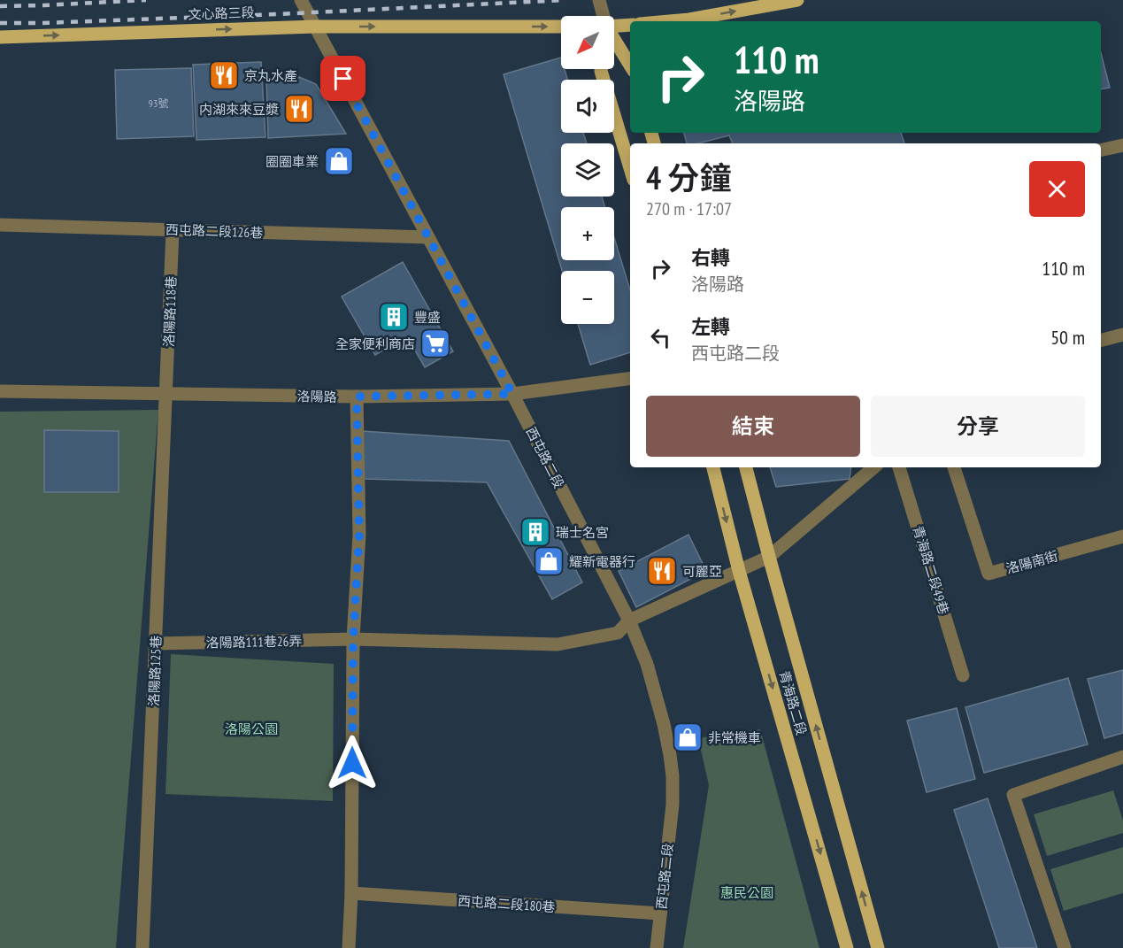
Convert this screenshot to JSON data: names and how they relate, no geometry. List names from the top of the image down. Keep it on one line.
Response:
{"streets":{"main road":["文心路三段","青海路二段"],"street":["西屯路二段126巷","洛陽路118巷","洛陽路","西屯路二段","洛陽南街","青海路二段49巷","洛陽路111巷26弄","洛陽路125巷","西屯路二段180巷"]},"crossings":[["文心路三段","西屯路二段"],["西屯路二段126巷","洛陽路118巷"],["西屯路二段126巷","西屯路二段"],["洛陽路118巷","洛陽路"],["洛陽路118巷","洛陽路125巷"],["洛陽路","西屯路二段"],["洛陽路","洛陽路125巷"],["西屯路二段","洛陽路111巷26弄"],["西屯路二段","西屯路二段180巷"],["洛陽路111巷26弄","洛陽路125巷"],["洛陽路111巷26弄","青海路二段"]],"one_way":["文心路三段"],"parks":["洛陽公園","惠民公園"],"places":{"restaurant":["京丸水產","内湖來來豆漿","可麗亞"],"shop":["圈圈車業","耀新電器行","非常機車"],"building":["豐盛","瑞士名宮"],"supermarket":["全家便利商店"]},"house_numbers":["93號"],"north":"bottom left","page":{"map_buttons":["+","−"],"turn":["110 m","洛陽路"],"heading":["4 分鐘","270 m · 17:07"],"list":[{"name":"右轉","note":"洛陽路","value":"110 m"},{"name":"左轉","note":"西屯路二段","value":"50 m"}],"buttons":["結束","分享"]}}
